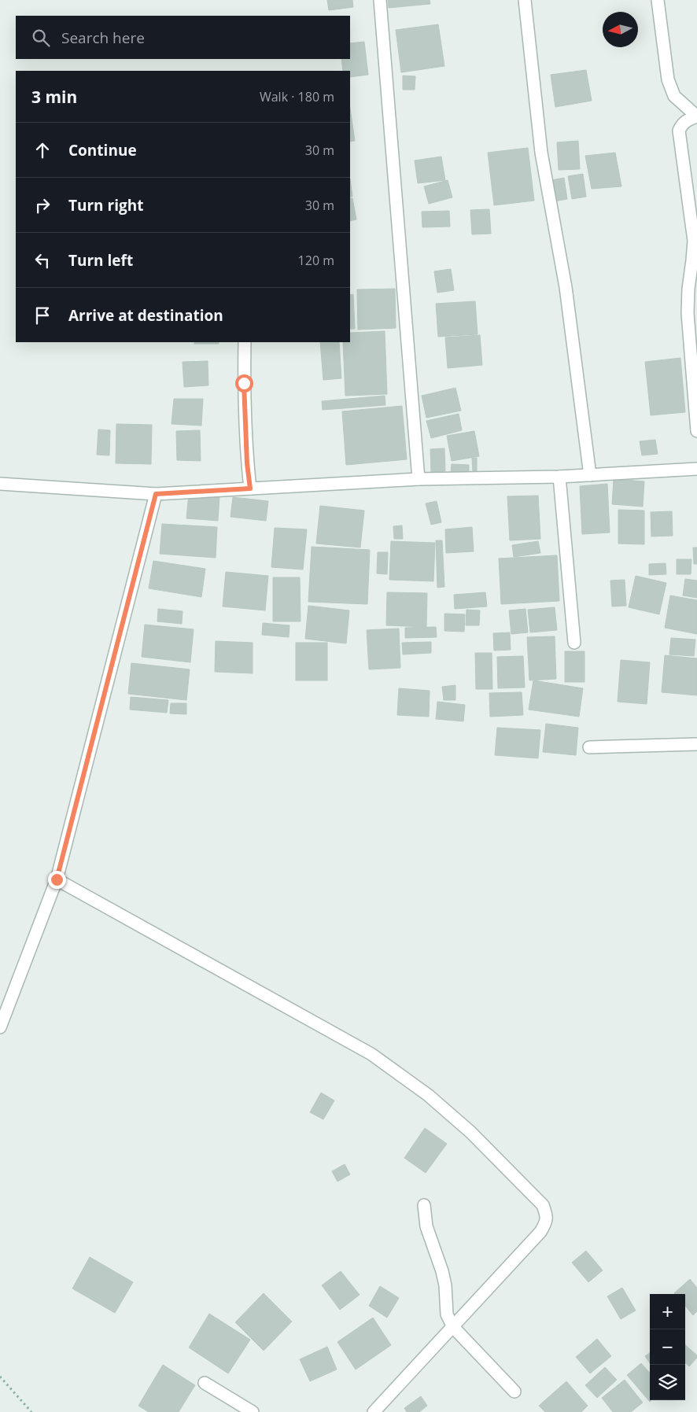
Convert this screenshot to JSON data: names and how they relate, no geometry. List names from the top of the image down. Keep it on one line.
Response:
{"north":"left","page":{"search":"Search here","heading":["3 min","Walk · 180 m"],"list":[["Continue","30 m"],["Turn right","30 m"],["Turn left","120 m"],"Arrive at destination"],"map_buttons":["+","−"]}}
